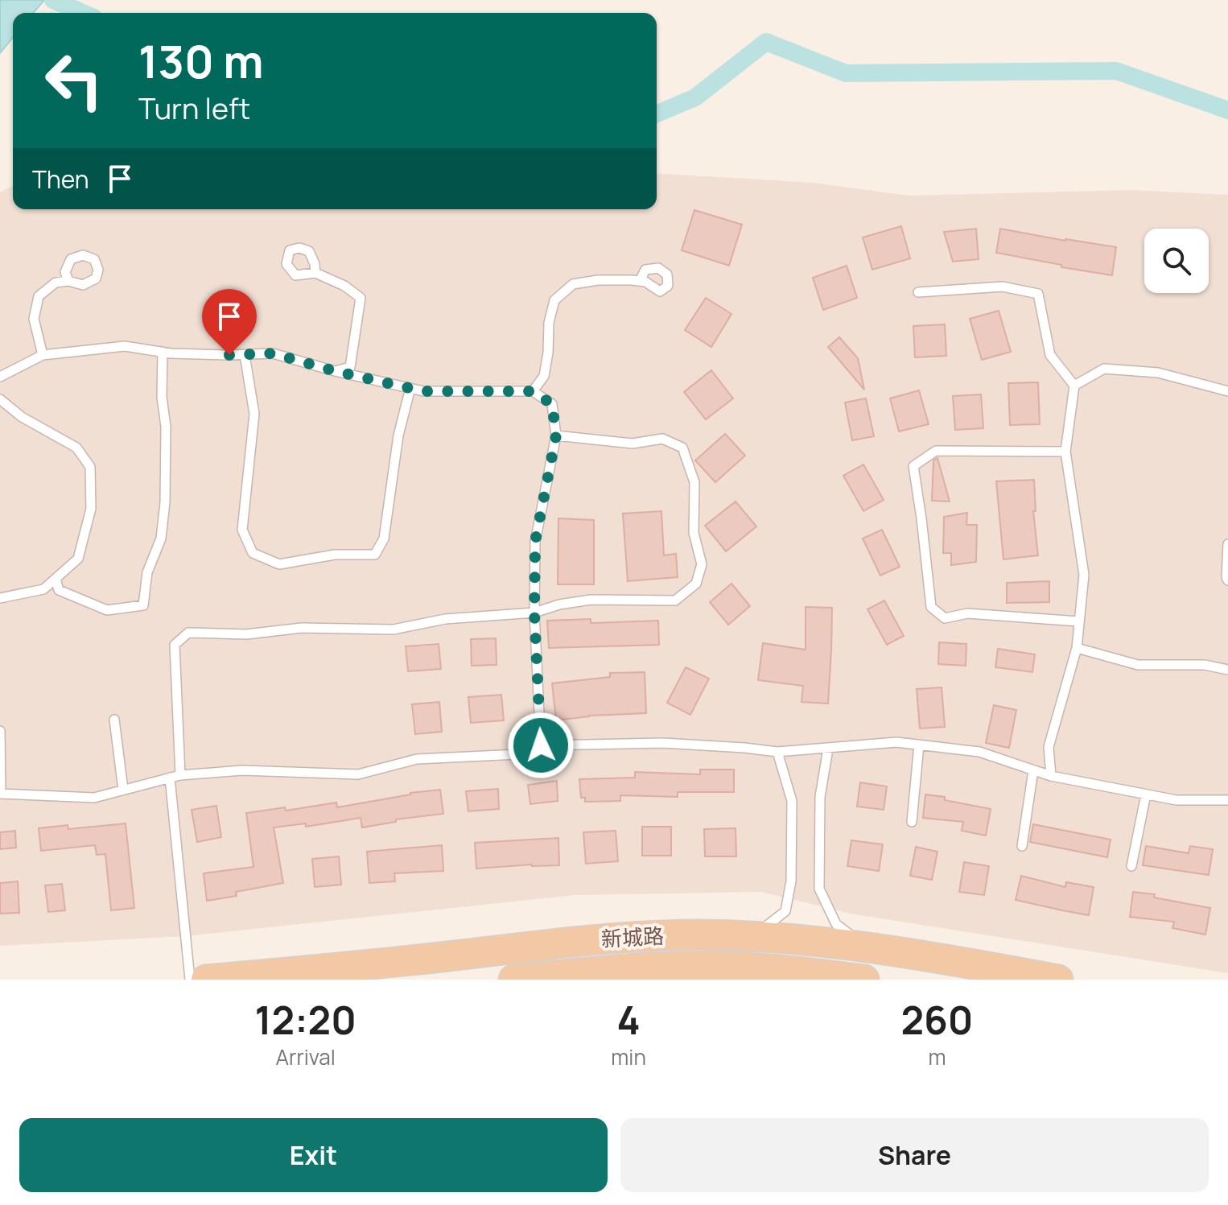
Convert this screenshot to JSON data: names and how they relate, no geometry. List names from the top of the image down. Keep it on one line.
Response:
{"streets":{"main road":["新城路"]},"page":{"turn":["130 m","Turn left"],"then":"Then","eta":["12:20","Arrival","4","min","260","m"],"buttons":["Exit","Share"]}}
